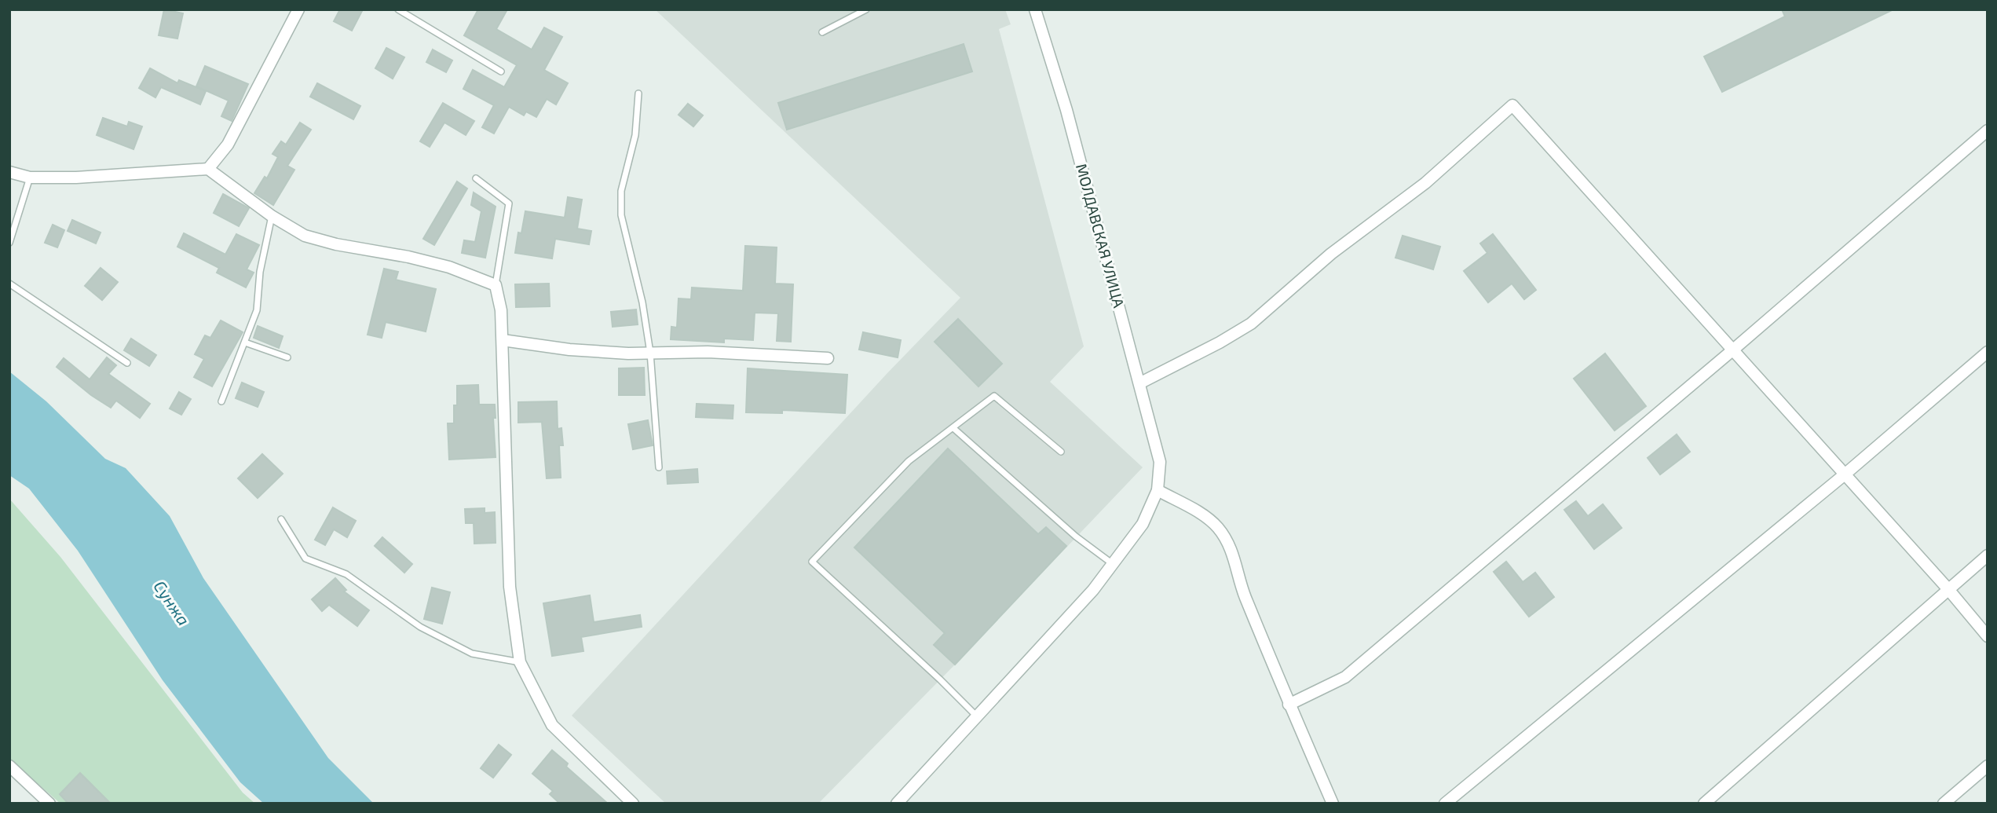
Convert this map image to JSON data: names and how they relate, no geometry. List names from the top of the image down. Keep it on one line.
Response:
{"streets":{"street":["МОЛДАВСКАЯ УЛИЦА"]},"water":["Сунжа"]}
